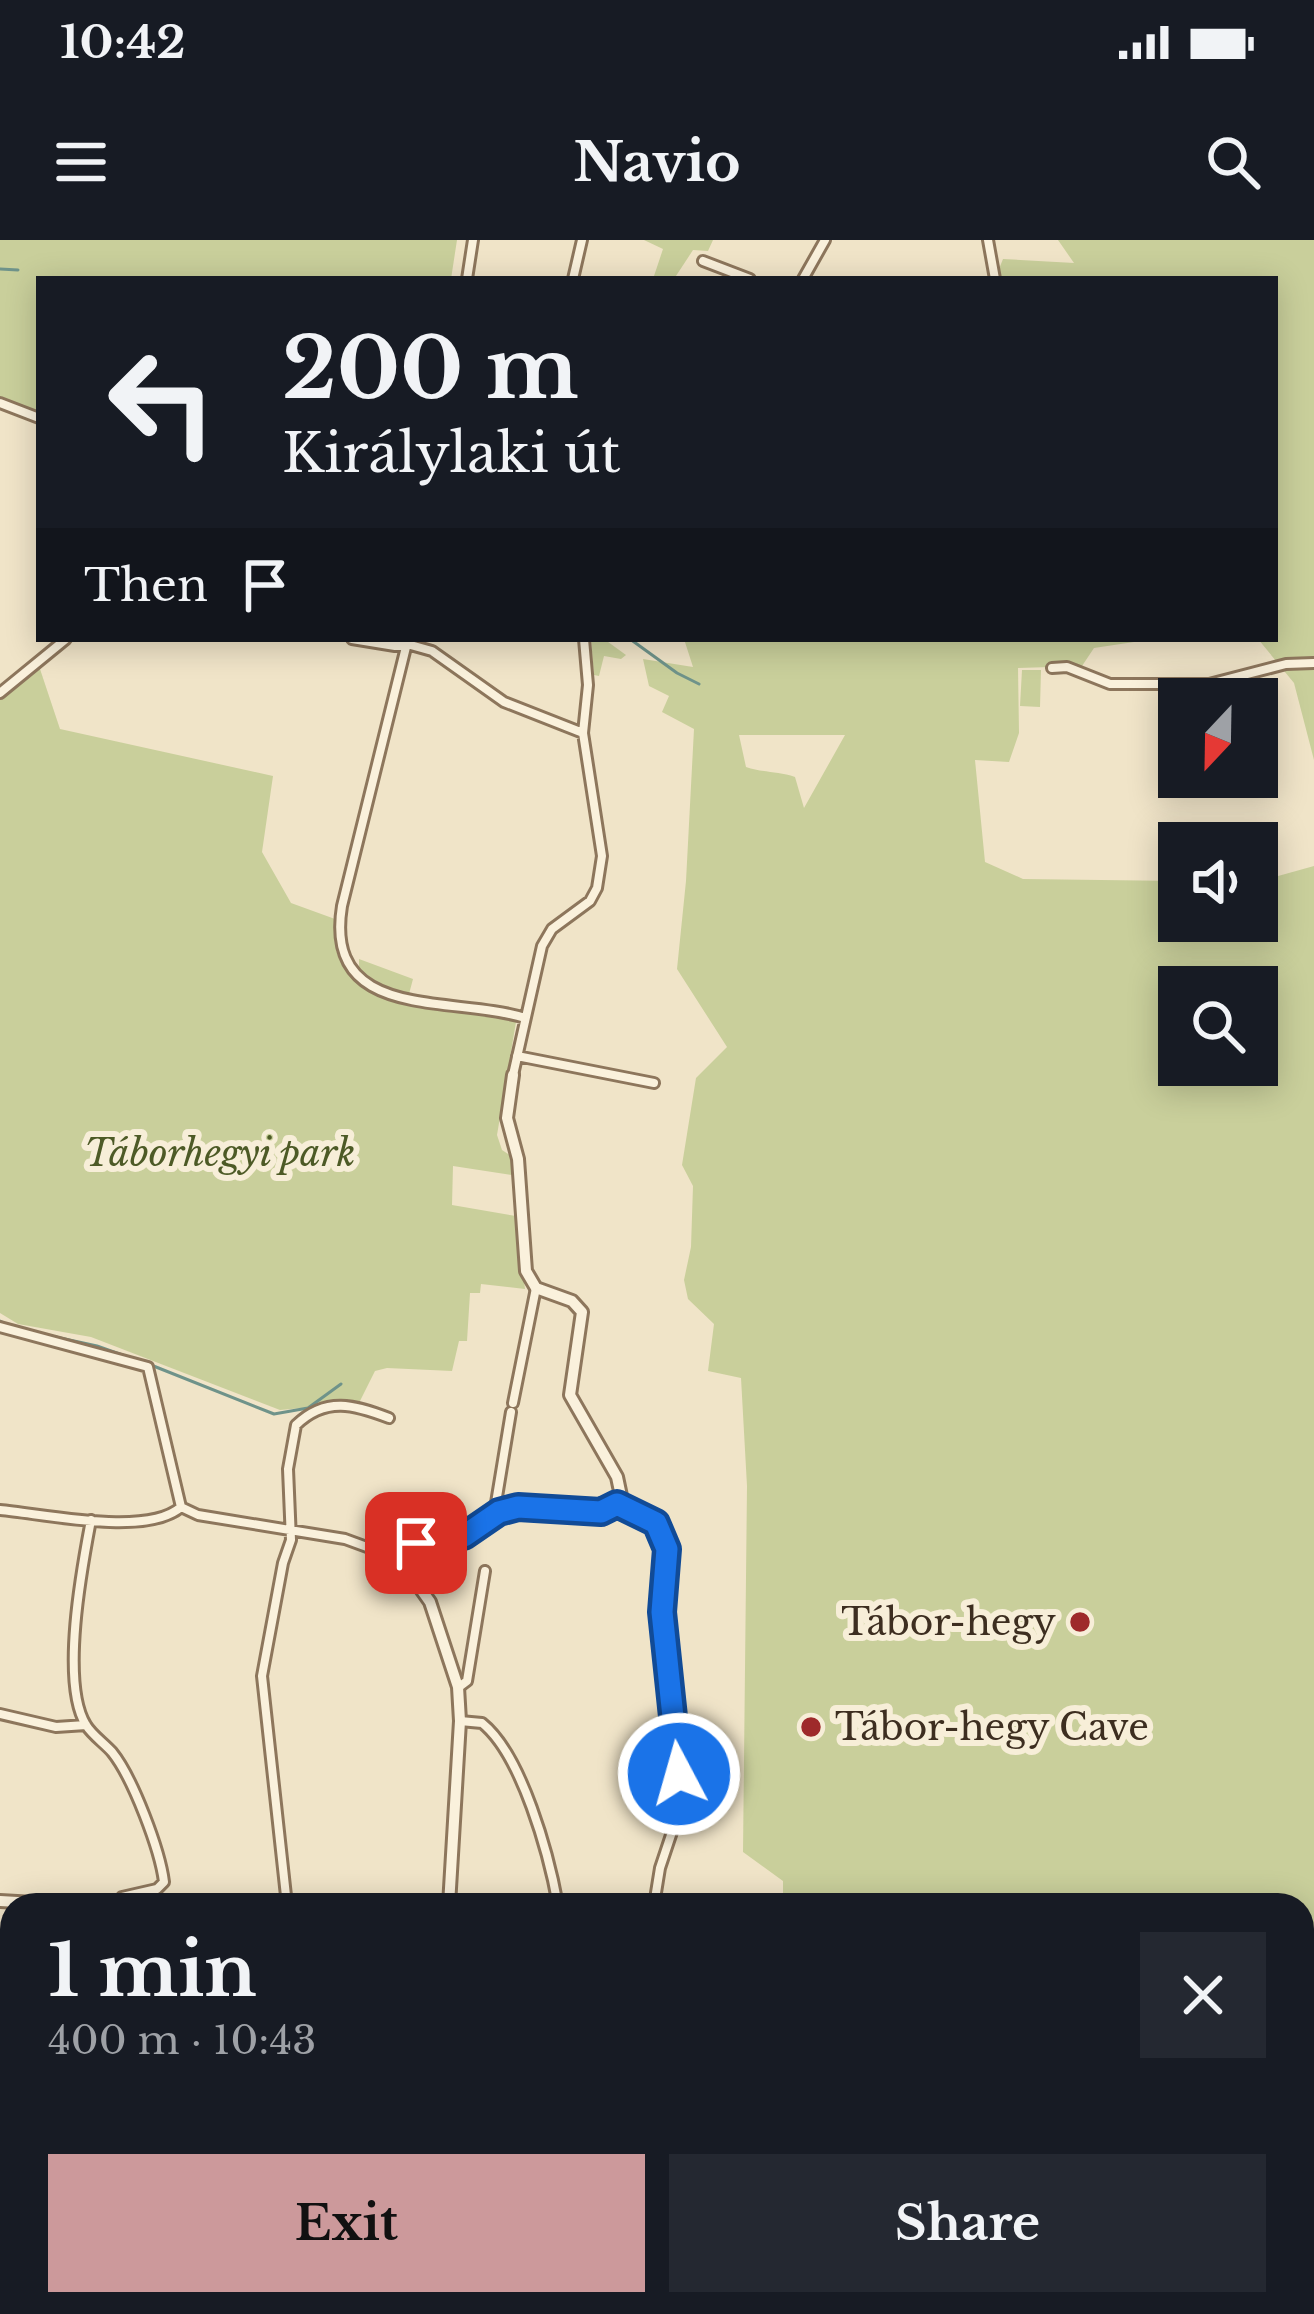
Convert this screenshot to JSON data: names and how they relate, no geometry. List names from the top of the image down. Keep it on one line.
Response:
{"parks":["Táborhegyi park"],"places":["Tábor-hegy","Tábor-hegy Cave"],"north":"bottom","page":{"status":"10:42","header":"Navio","turn":["200 m","Királylaki út"],"then":"Then","heading":["1 min","400 m · 10:43"],"buttons":["Exit","Share"]}}
